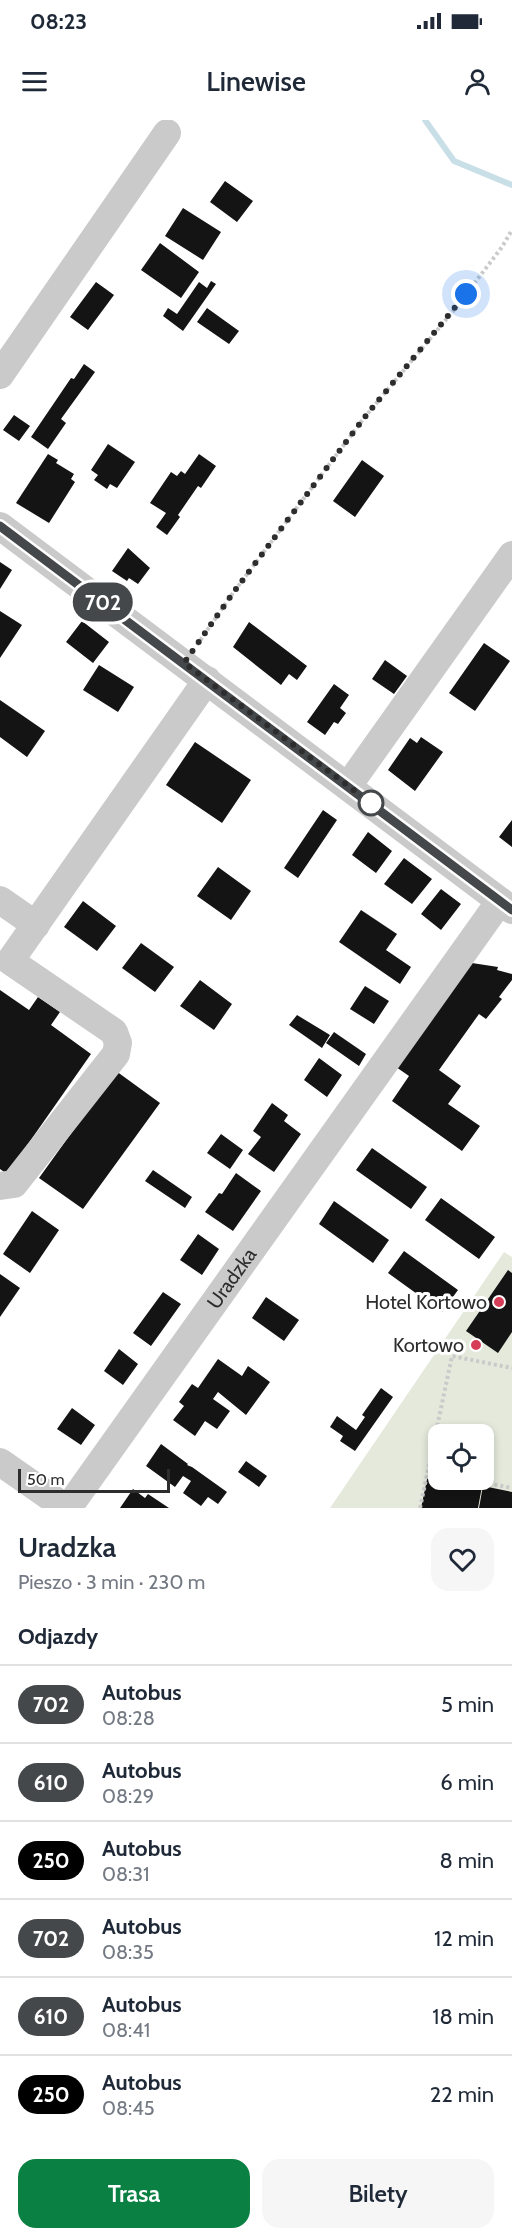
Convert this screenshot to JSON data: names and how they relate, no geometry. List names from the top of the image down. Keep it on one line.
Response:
{"streets":{"street":["Uradzka"]},"places":["Hotel Kortowo","Kortowo"],"lines":["bus line 702"],"scale_bar":"50 m","page":{"status":"08:23","header":"Linewise","on_map":"702","scale":"50 m","heading":[["Uradzka","Pieszo · 3 min · 230 m"],"Odjazdy"],"list":[{"mark":"702","name":"Autobus","note":"08:28","value":"5 min"},{"mark":"610","name":"Autobus","note":"08:29","value":"6 min"},{"mark":"250","name":"Autobus","note":"08:31","value":"8 min"},{"mark":"702","name":"Autobus","note":"08:35","value":"12 min"},{"mark":"610","name":"Autobus","note":"08:41","value":"18 min"},{"mark":"250","name":"Autobus","note":"08:45","value":"22 min"}],"buttons":["Trasa","Bilety"]}}
